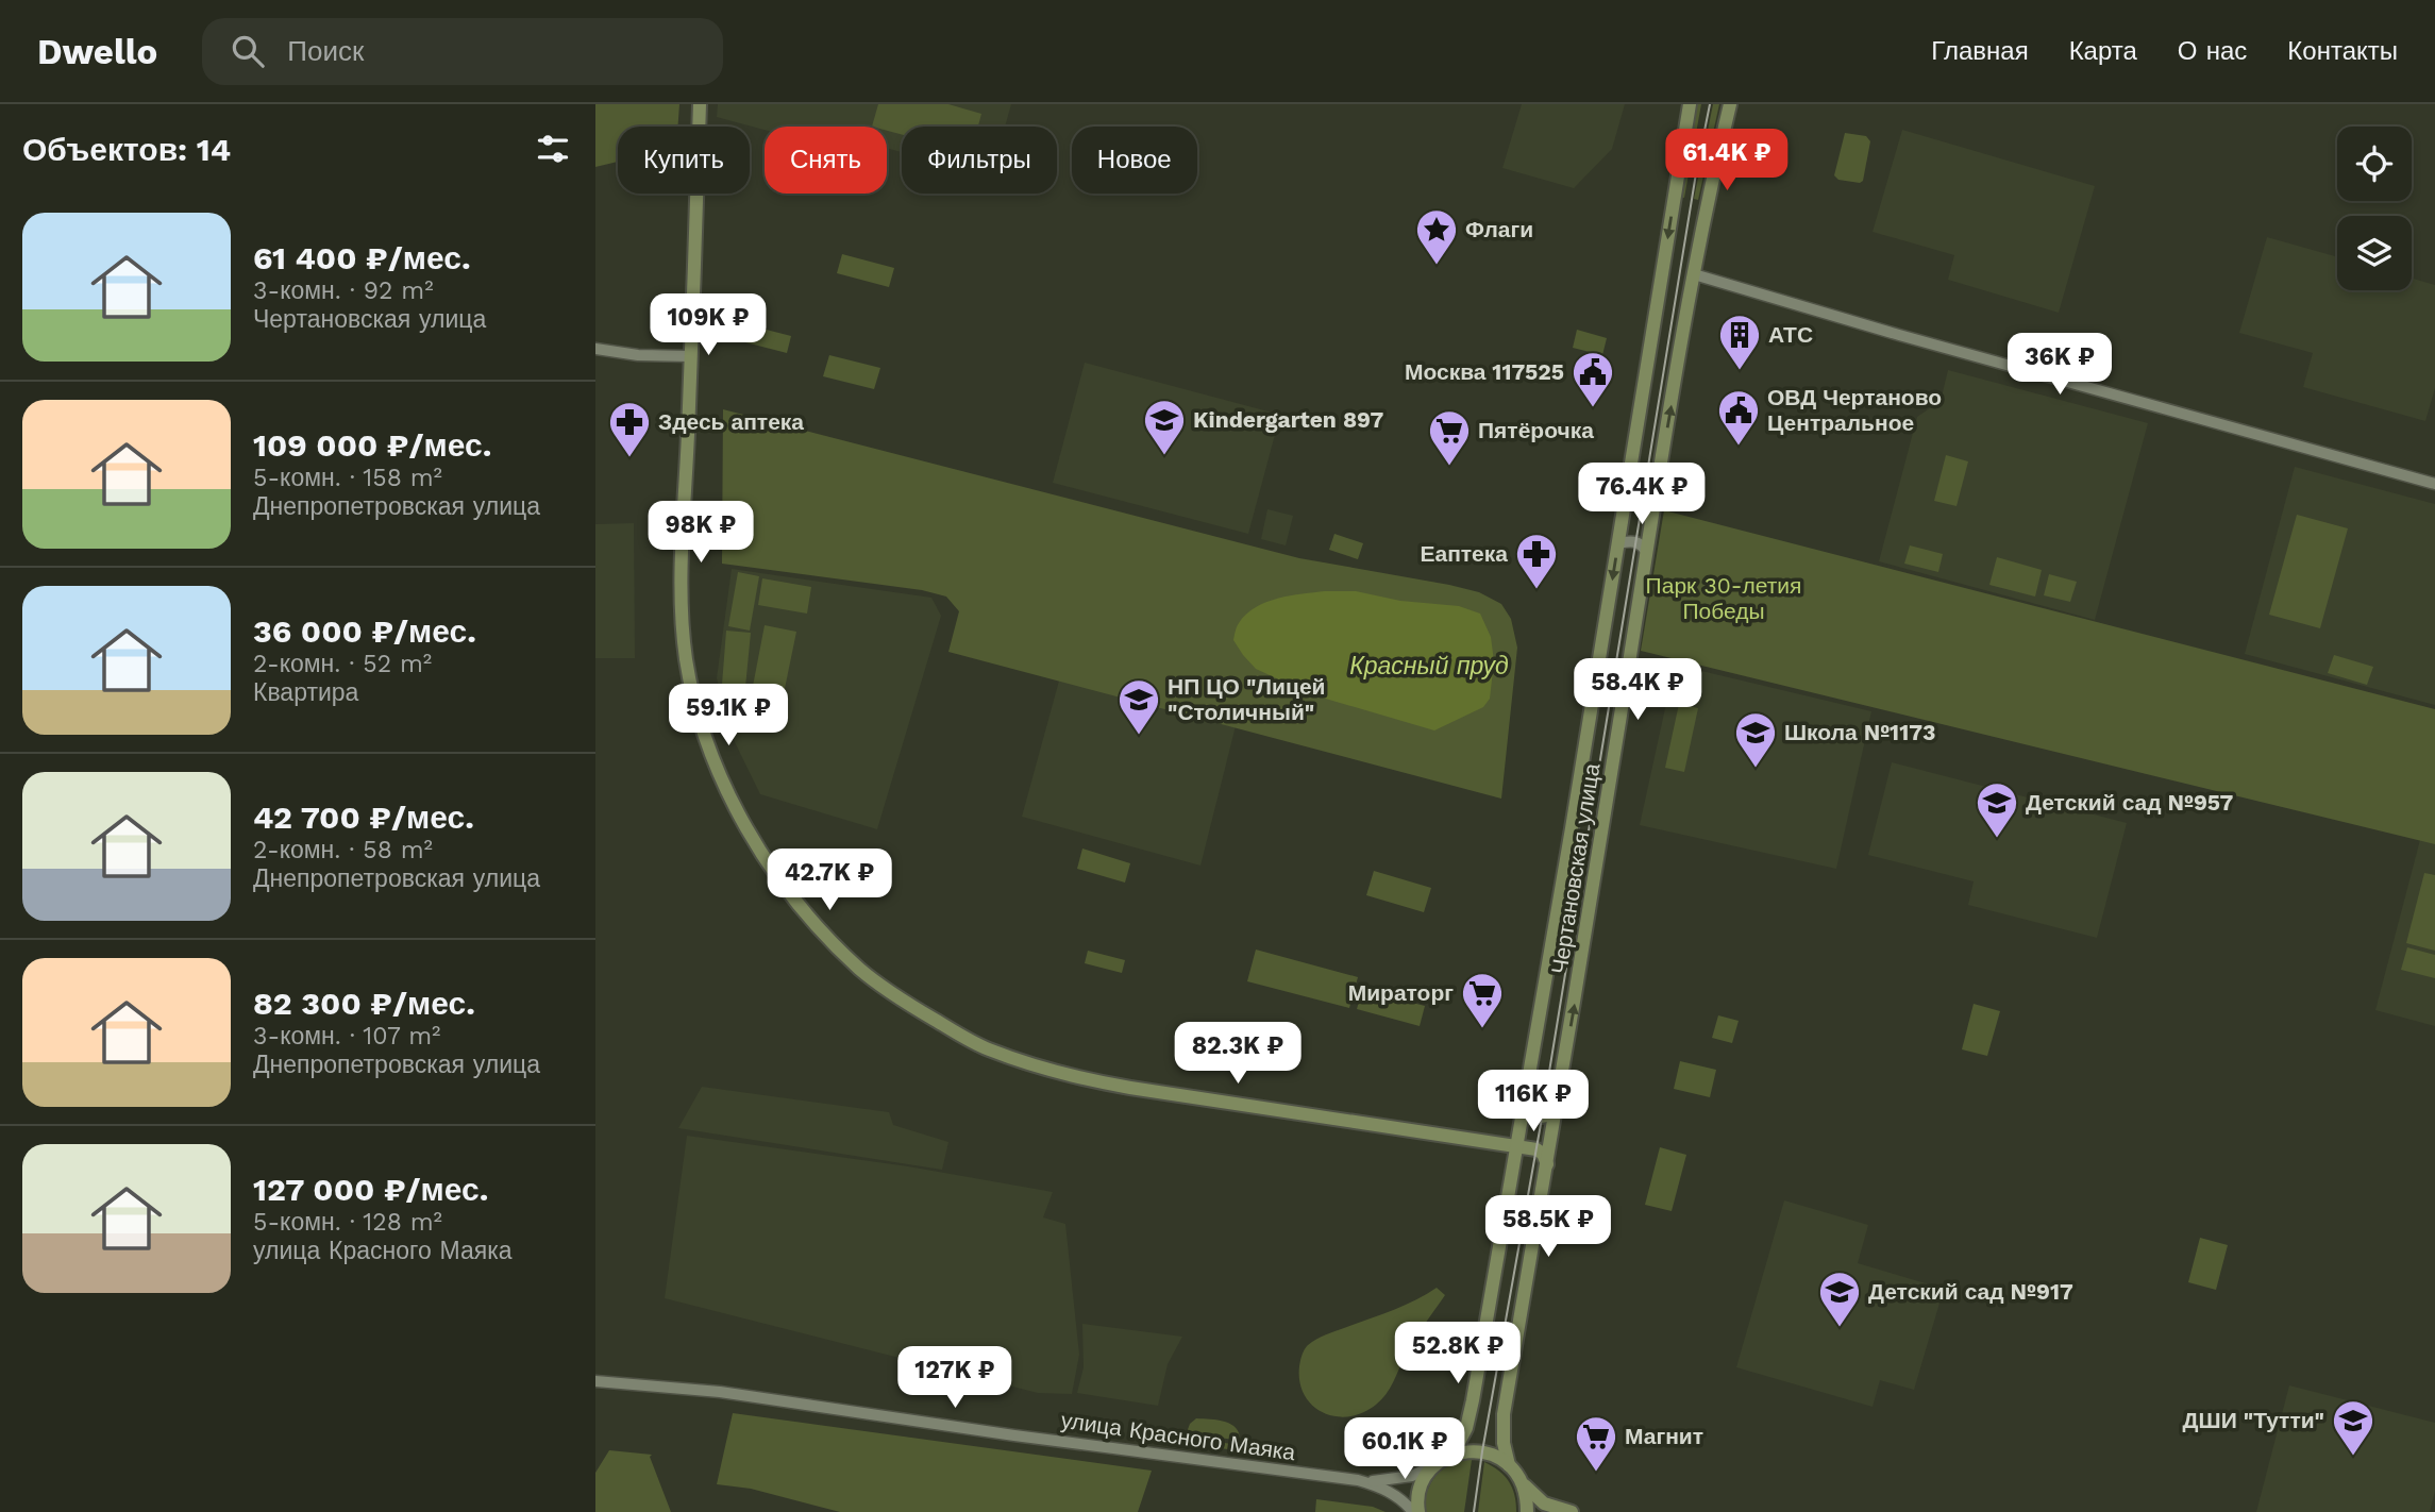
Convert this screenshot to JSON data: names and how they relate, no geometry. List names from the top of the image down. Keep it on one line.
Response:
{"streets":{"main road":["Чертановская улица"],"street":["улица Красного Маяка"]},"water":["Красный пруд"],"parks":["Парк 30-летия Победы"],"places":{"place":["Флаги"],"building":["АТС"],"public building":["Москва 117525","ОВД Чертаново Центральное"],"school or university":["Kindergarten 897","НП ЦО \"Лицей \"Столичный\"","Школа №1173","Детский сад №957","Детский сад №917","ДШИ \"Тутти\""],"pharmacy":["Здесь аптека","Еаптека"],"supermarket":["Пятёрочка","Мираторг","Магнит"]},"page":{"header":"Dwello","search":"Поиск","nav":["Главная","Карта","О нас","Контакты"],"heading":"Объектов: 14","chip":["Купить","Снять","Фильтры","Новое"],"price":["61.4K ₽","109K ₽","36K ₽","76.4K ₽","98K ₽","58.4K ₽","59.1K ₽","42.7K ₽","82.3K ₽","116K ₽","58.5K ₽","52.8K ₽","127K ₽","60.1K ₽"],"list":[{"name":"61 400 ₽/мес.","note":"3-комн. · 92 m² · Чертановская улица"},{"name":"109 000 ₽/мес.","note":"5-комн. · 158 m² · Днепропетровская улица"},{"name":"36 000 ₽/мес.","note":"2-комн. · 52 m² · Квартира"},{"name":"42 700 ₽/мес.","note":"2-комн. · 58 m² · Днепропетровская улица"},{"name":"82 300 ₽/мес.","note":"3-комн. · 107 m² · Днепропетровская улица"},{"name":"127 000 ₽/мес.","note":"5-комн. · 128 m² · улица Красного Маяка"}]}}
